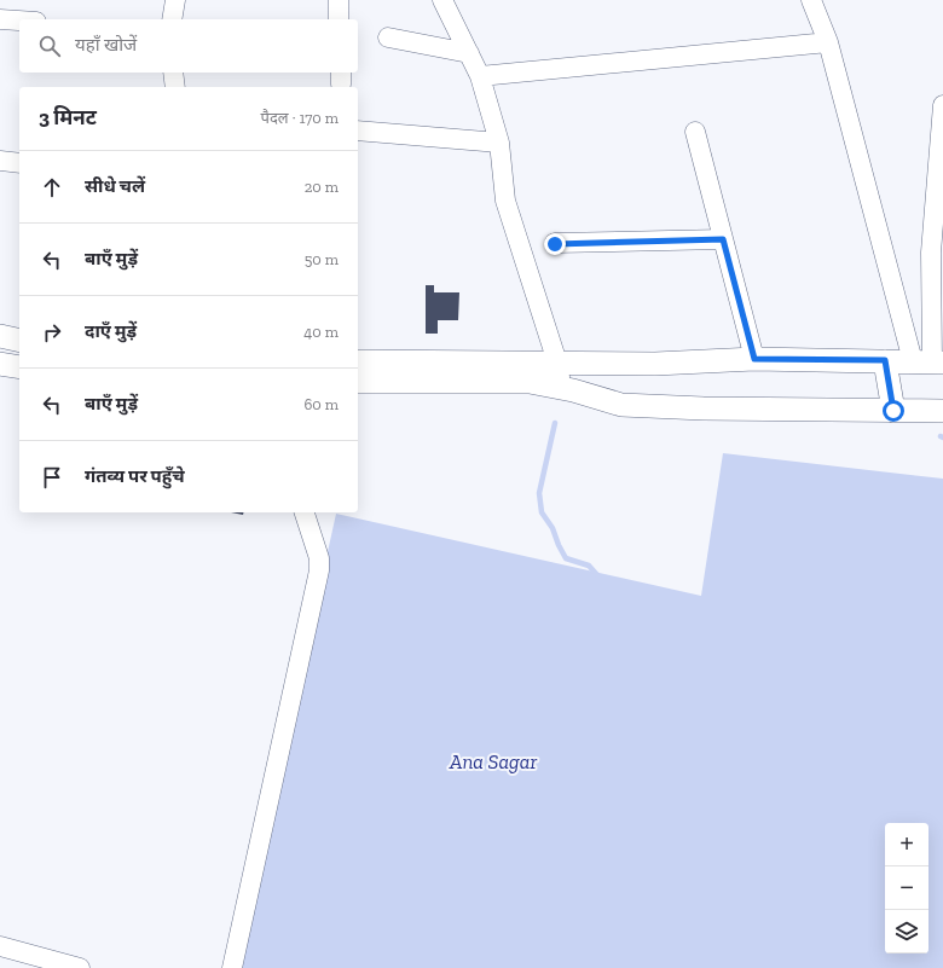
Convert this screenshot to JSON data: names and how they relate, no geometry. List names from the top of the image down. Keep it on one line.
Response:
{"water":["Ana Sagar"],"page":{"search":"यहाँ खोजें","heading":["3 मिनट","पैदल · 170 m"],"list":[["सीधे चलें","20 m"],["बाएँ मुड़ें","50 m"],["दाएँ मुड़ें","40 m"],["बाएँ मुड़ें","60 m"],"गंतव्य पर पहुँचे"],"map_buttons":["+","−"]}}
